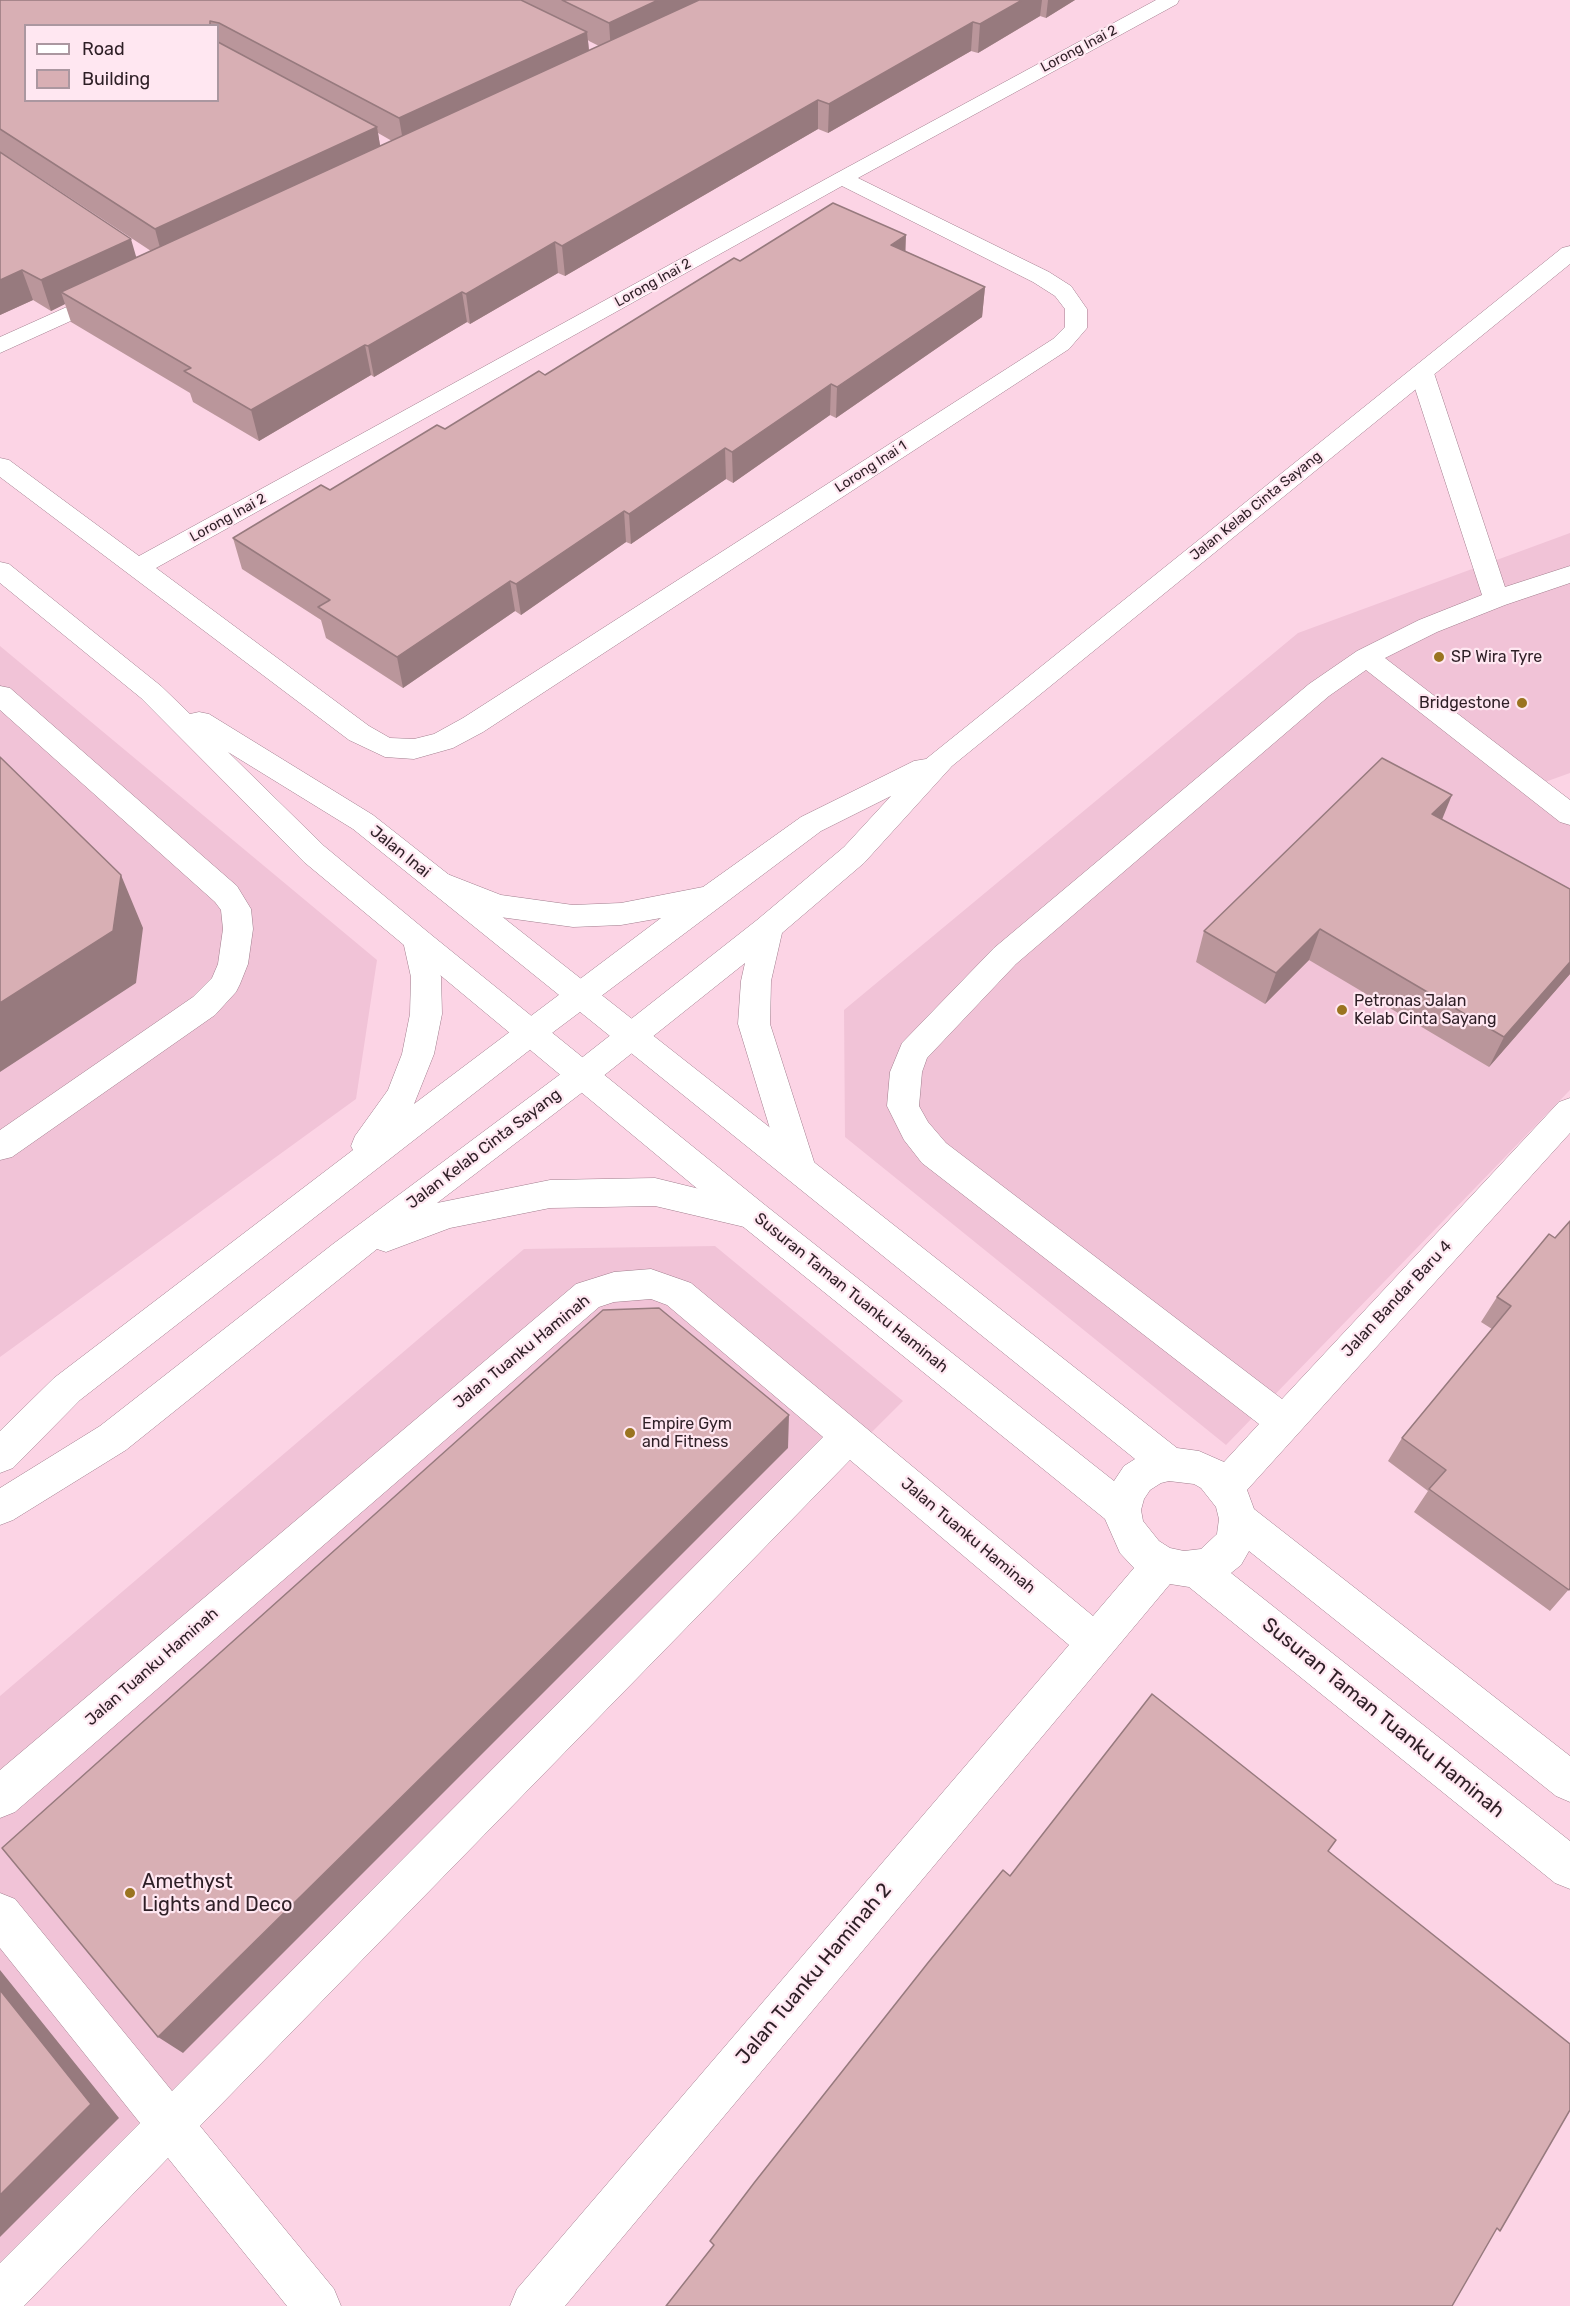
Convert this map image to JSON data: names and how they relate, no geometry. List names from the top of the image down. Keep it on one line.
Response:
{"streets":{"street":["Lorong Inai 2","Lorong Inai 1","Jalan Kelab Cinta Sayang","Jalan Inai","Susuran Taman Tuanku Haminah","Jalan Bandar Baru 4","Jalan Tuanku Haminah","Jalan Tuanku Haminah 2"]},"crossings":[["Lorong Inai 2","Lorong Inai 1"],["Jalan Kelab Cinta Sayang","Jalan Inai"],["Jalan Kelab Cinta Sayang","Susuran Taman Tuanku Haminah"],["Jalan Inai","Susuran Taman Tuanku Haminah"],["Susuran Taman Tuanku Haminah","Jalan Bandar Baru 4"],["Susuran Taman Tuanku Haminah","Jalan Tuanku Haminah 2"],["Jalan Bandar Baru 4","Jalan Tuanku Haminah 2"],["Jalan Tuanku Haminah","Jalan Tuanku Haminah 2"]],"places":["SP Wira Tyre","Bridgestone","Petronas Jalan Kelab Cinta Sayang","Empire Gym and Fitness","Amethyst Lights and Deco"],"legend":["Road","Building"]}
